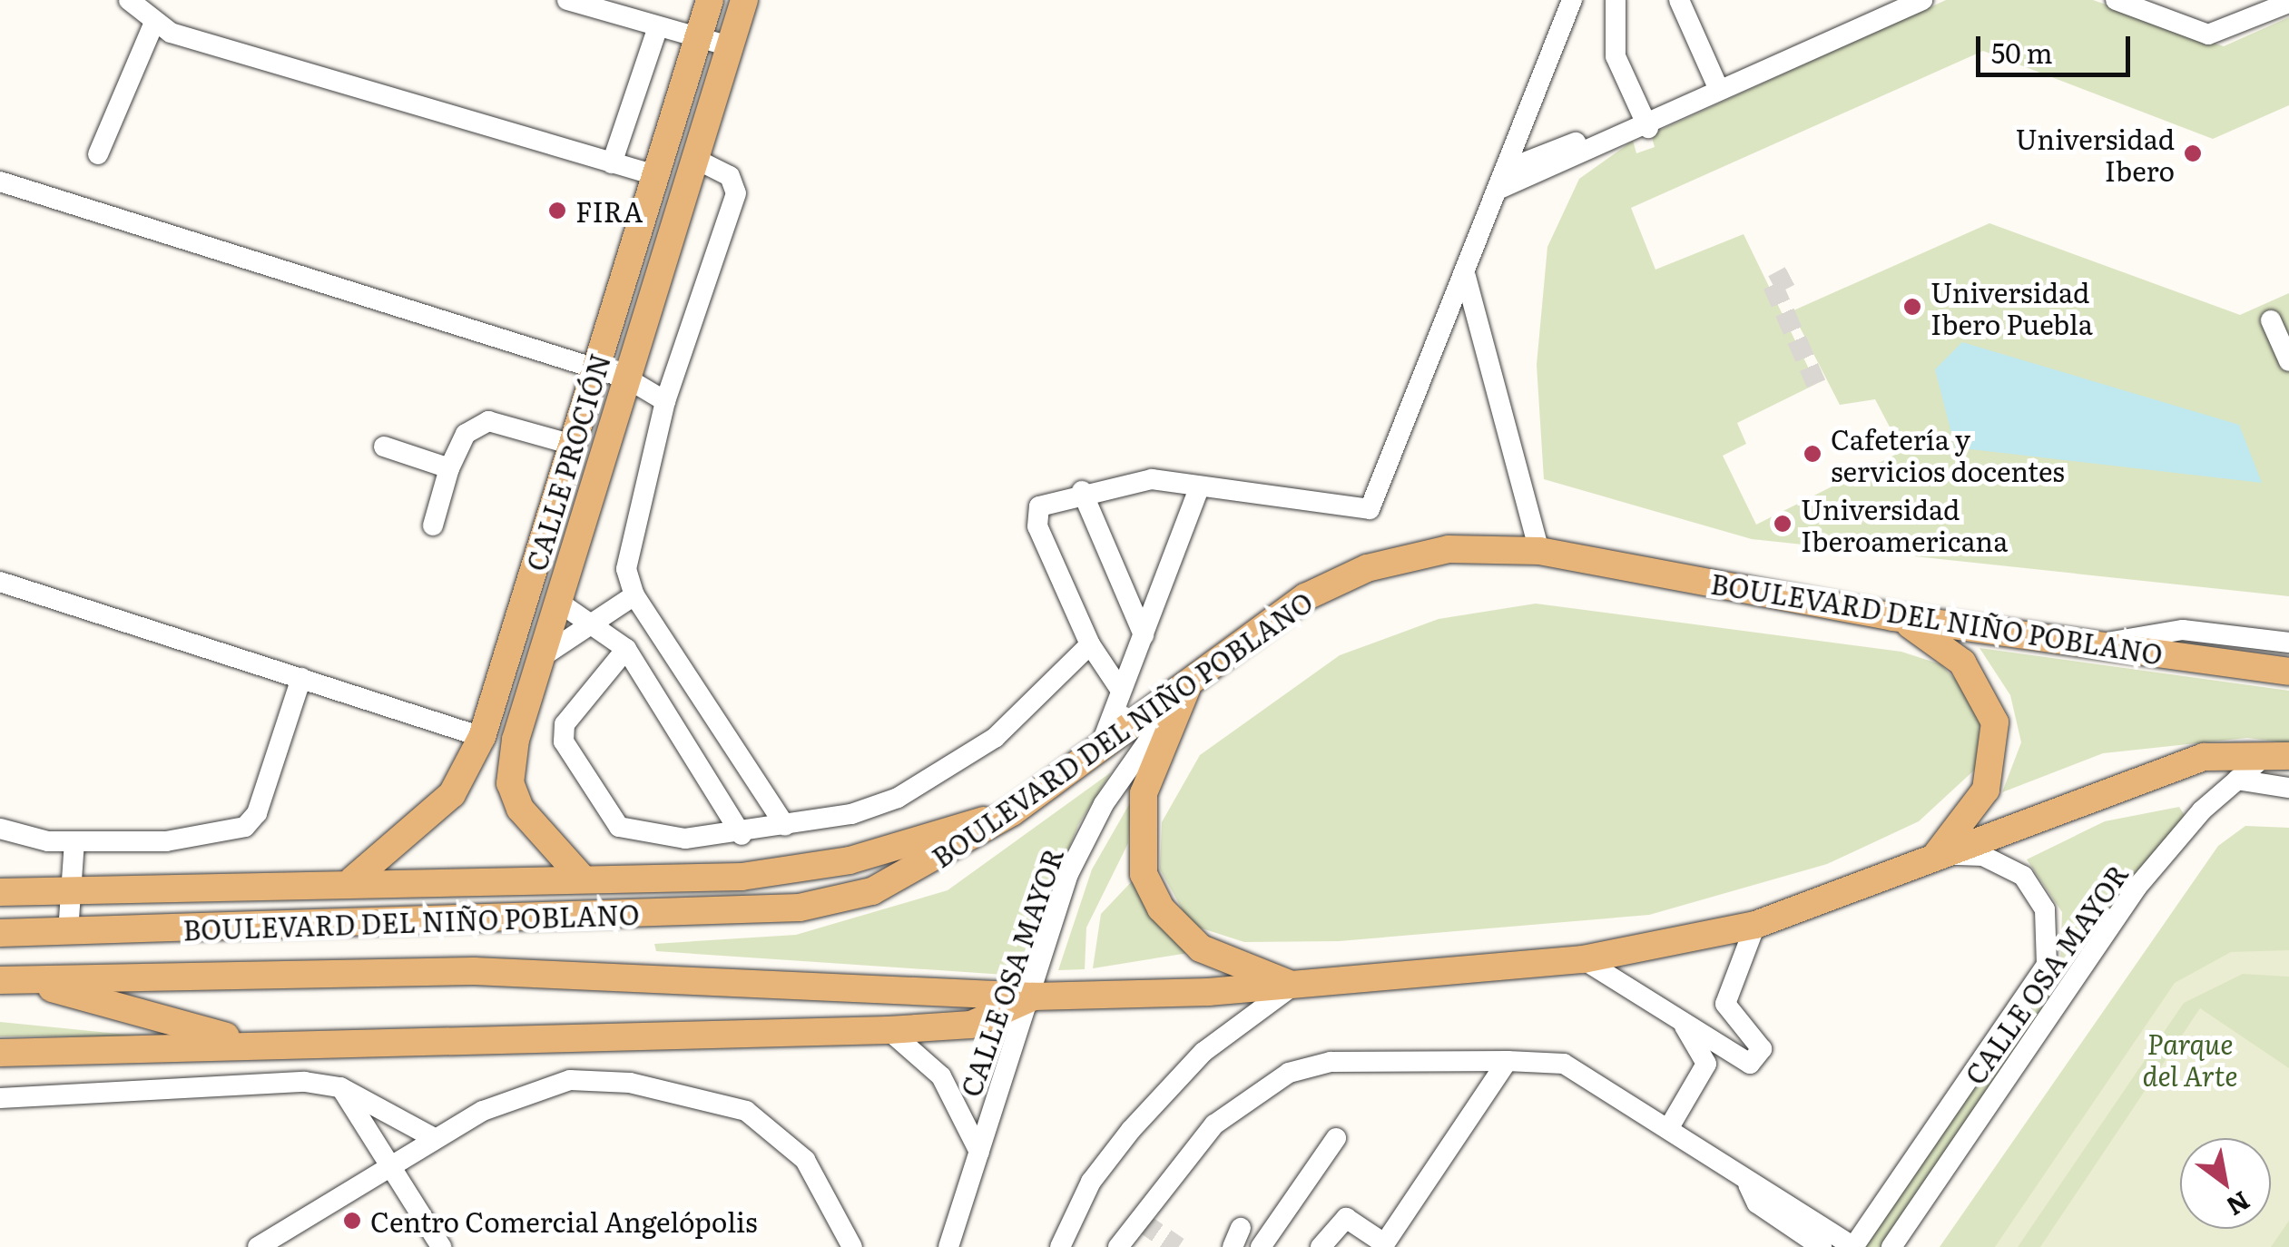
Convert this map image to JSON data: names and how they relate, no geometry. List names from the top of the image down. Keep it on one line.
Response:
{"streets":{"main road":["CALLE PROCIÓN","BOULEVARD DEL NIÑO POBLANO"],"street":["CALLE OSA MAYOR"]},"crossings":[["BOULEVARD DEL NIÑO POBLANO","CALLE OSA MAYOR"]],"parks":["Parque del Arte"],"places":["Universidad Ibero","FIRA","Universidad Ibero Puebla","Cafetería y servicios docentes","Universidad Iberoamericana","Centro Comercial Angelópolis"],"scale_bar":"50 m","north":"bottom right"}
